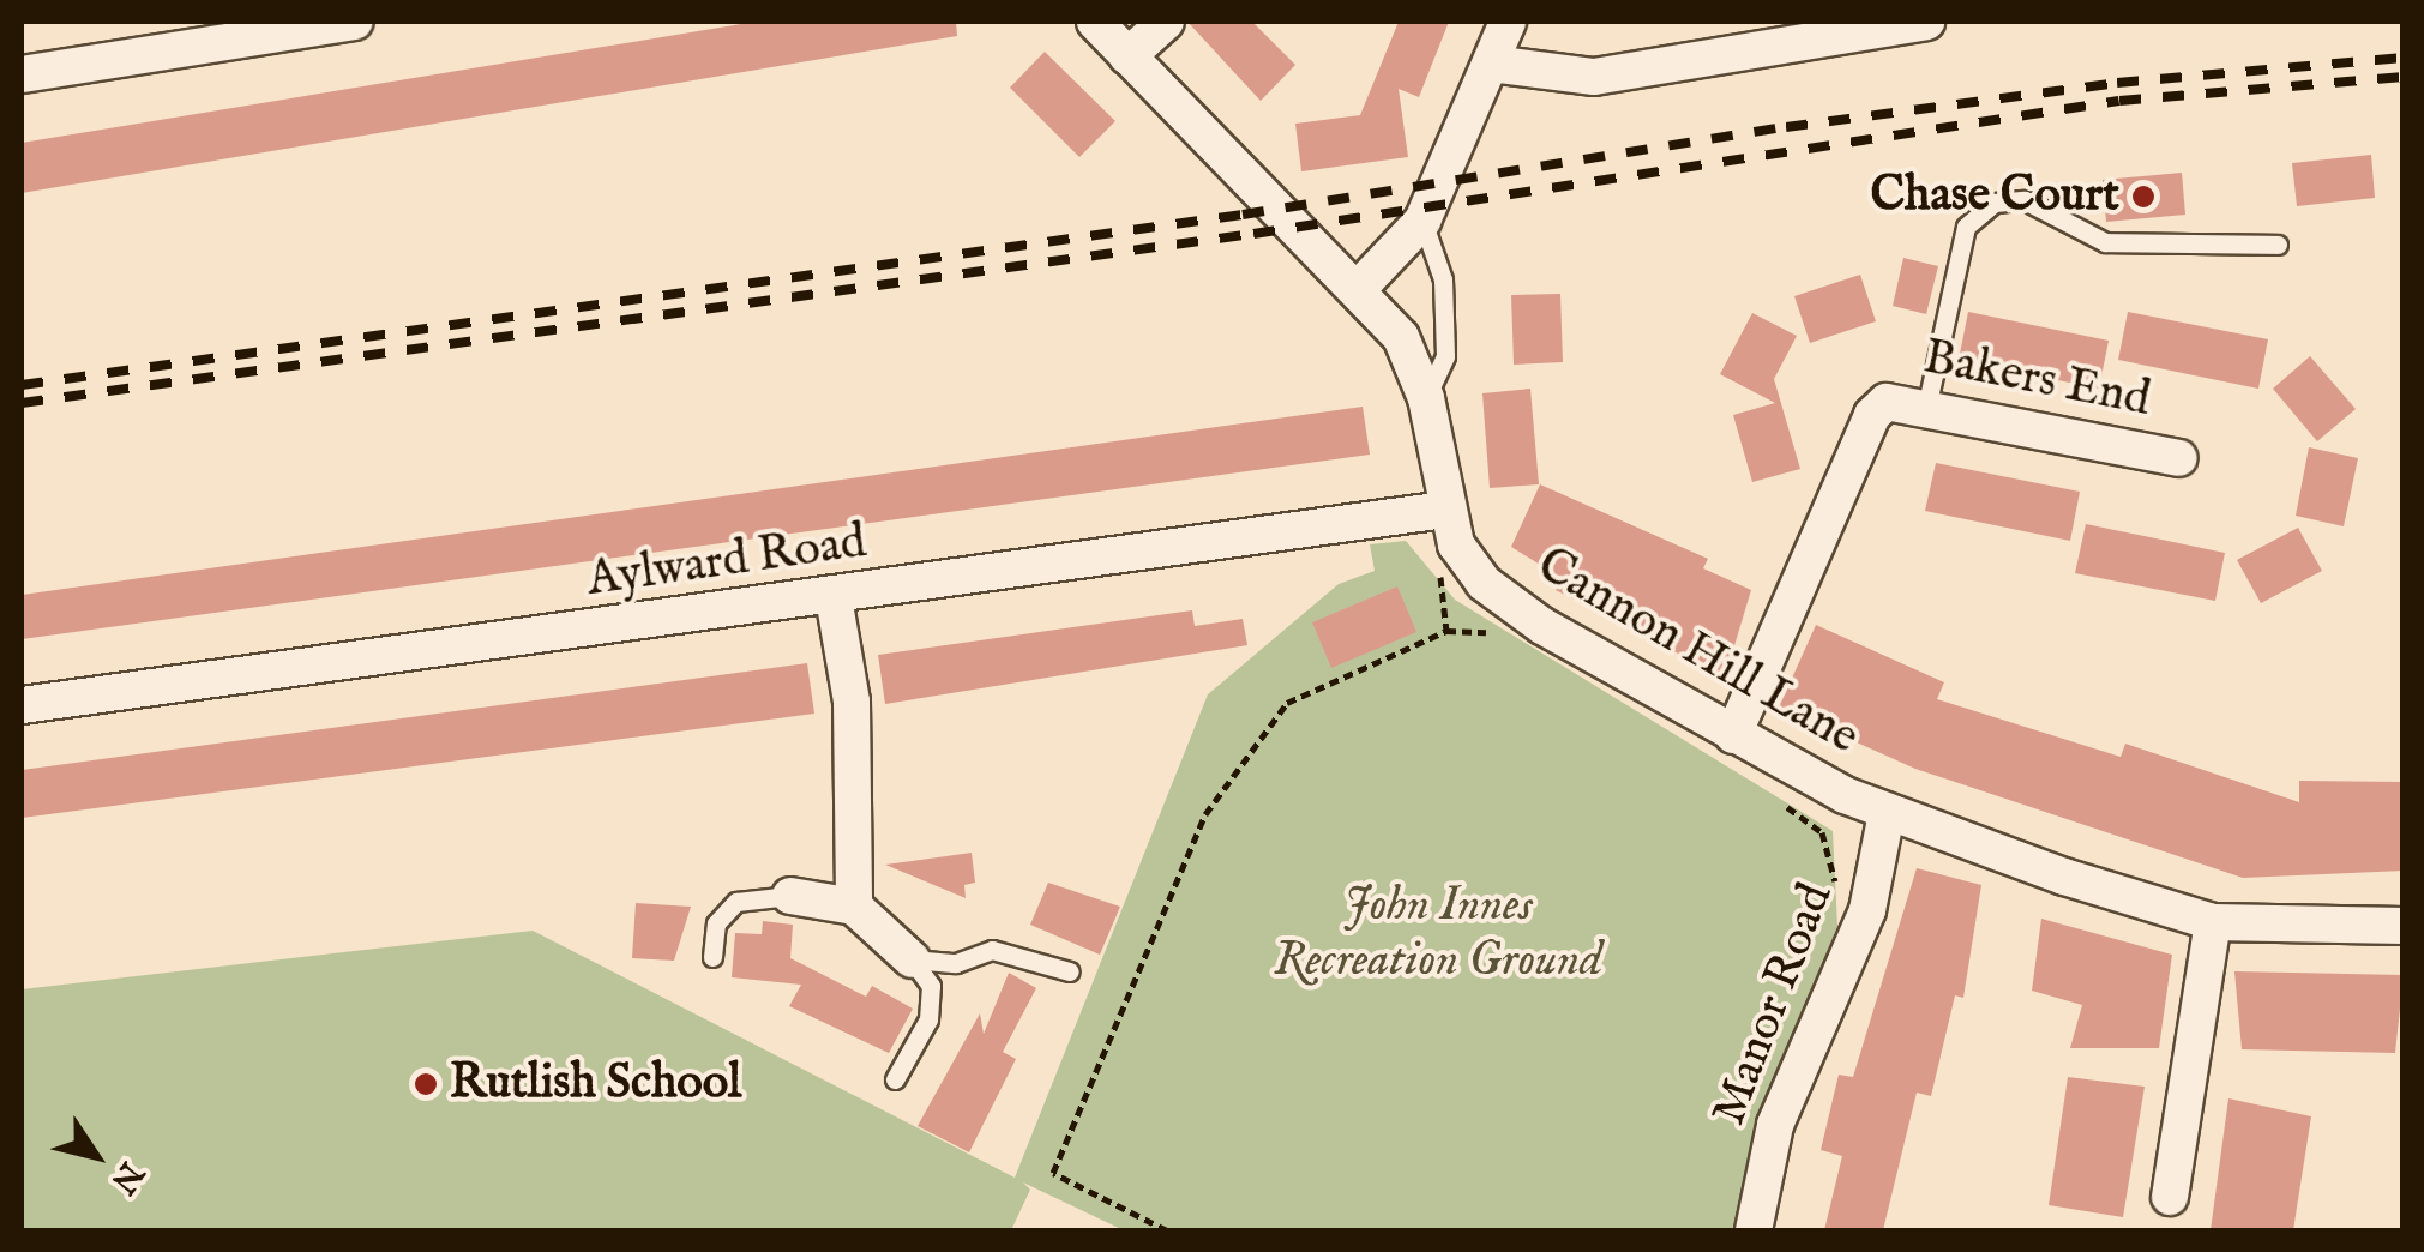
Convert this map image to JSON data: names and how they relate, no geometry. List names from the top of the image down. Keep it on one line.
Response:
{"streets":{"street":["Bakers End","Aylward Road","Cannon Hill Lane","Manor Road"]},"crossings":[["Bakers End","Cannon Hill Lane"],["Aylward Road","Cannon Hill Lane"],["Cannon Hill Lane","Manor Road"]],"parks":["John Innes Recreation Ground"],"places":["Chase Court","Rutlish School"],"north":"bottom right"}
